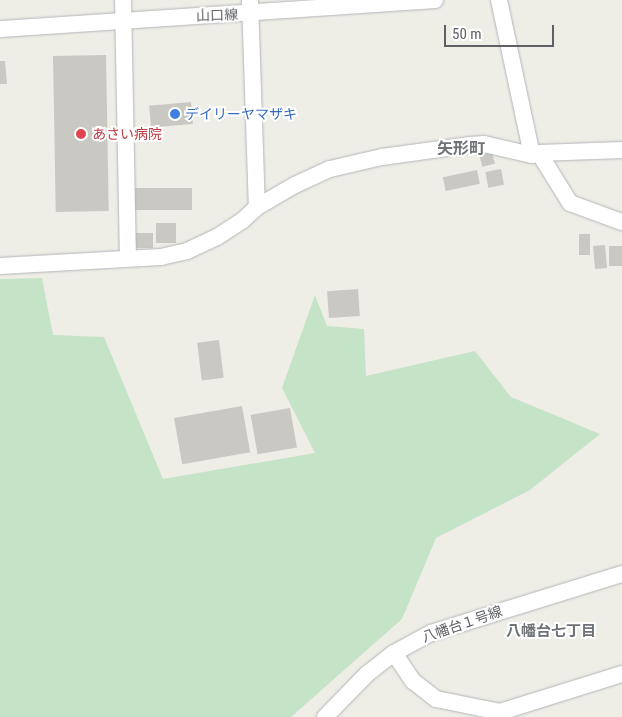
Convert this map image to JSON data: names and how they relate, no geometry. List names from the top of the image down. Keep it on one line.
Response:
{"streets":{"street":["山口線","八幡台１号線"]},"districts":["矢形町","八幡台七丁目"],"places":["デイリーヤマザキ","あさい病院"],"scale_bar":"50 m"}
